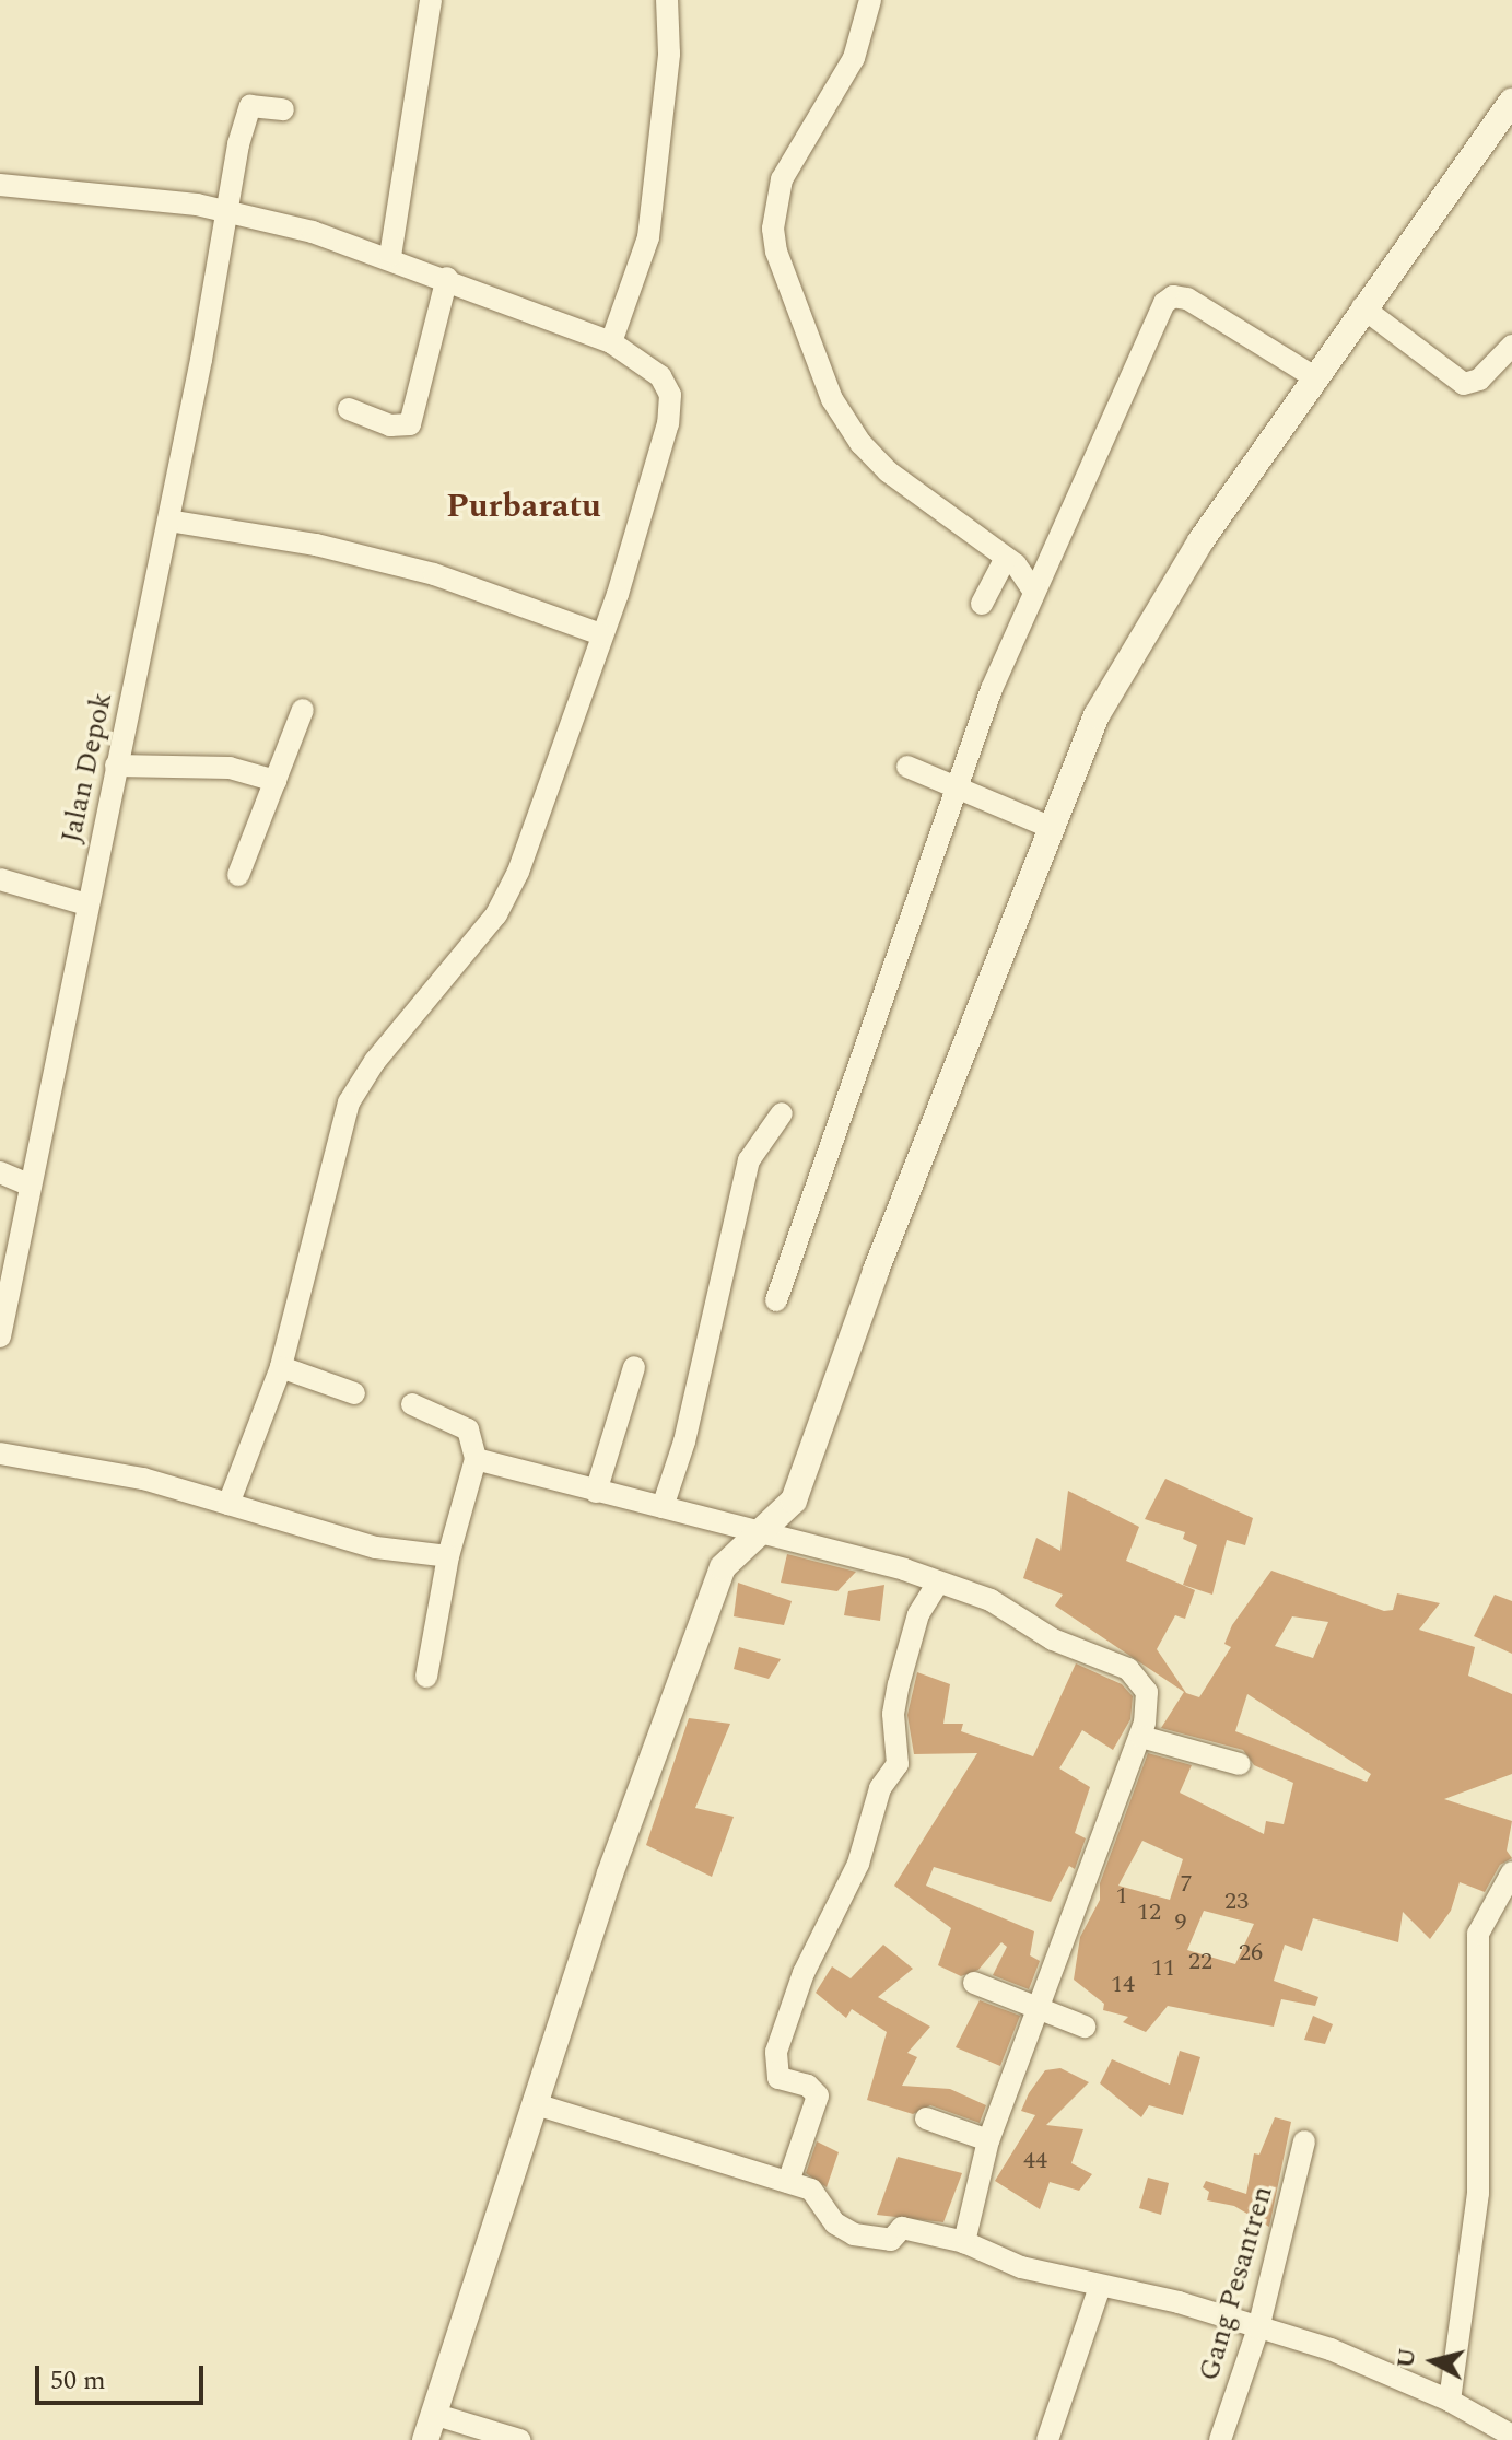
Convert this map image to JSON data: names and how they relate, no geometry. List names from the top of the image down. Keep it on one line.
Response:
{"streets":{"street":["Jalan Depok","Gang Pesantren"]},"districts":["Purbaratu"],"house_numbers":["7","1","23","12","9","26","22","11","14","44"],"scale_bar":"50 m","north":"left"}
